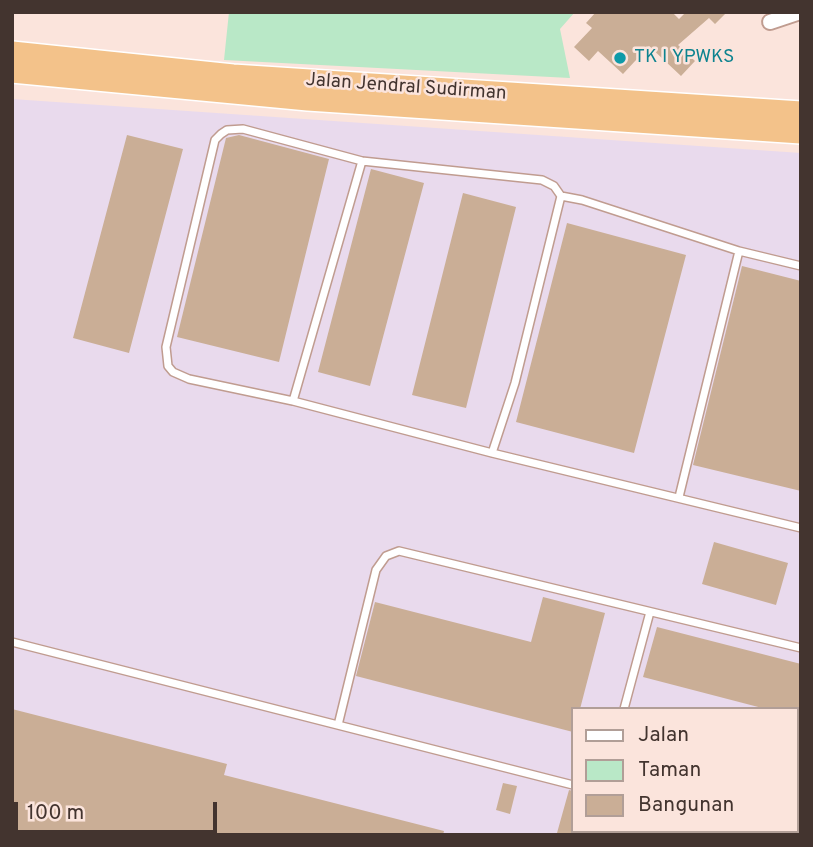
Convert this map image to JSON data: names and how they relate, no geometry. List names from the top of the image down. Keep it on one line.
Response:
{"streets":{"highway":["Jalan Jendral Sudirman"]},"places":["TK I YPWKS"],"legend":["Jalan","Taman","Bangunan"],"scale_bar":"100 m"}
